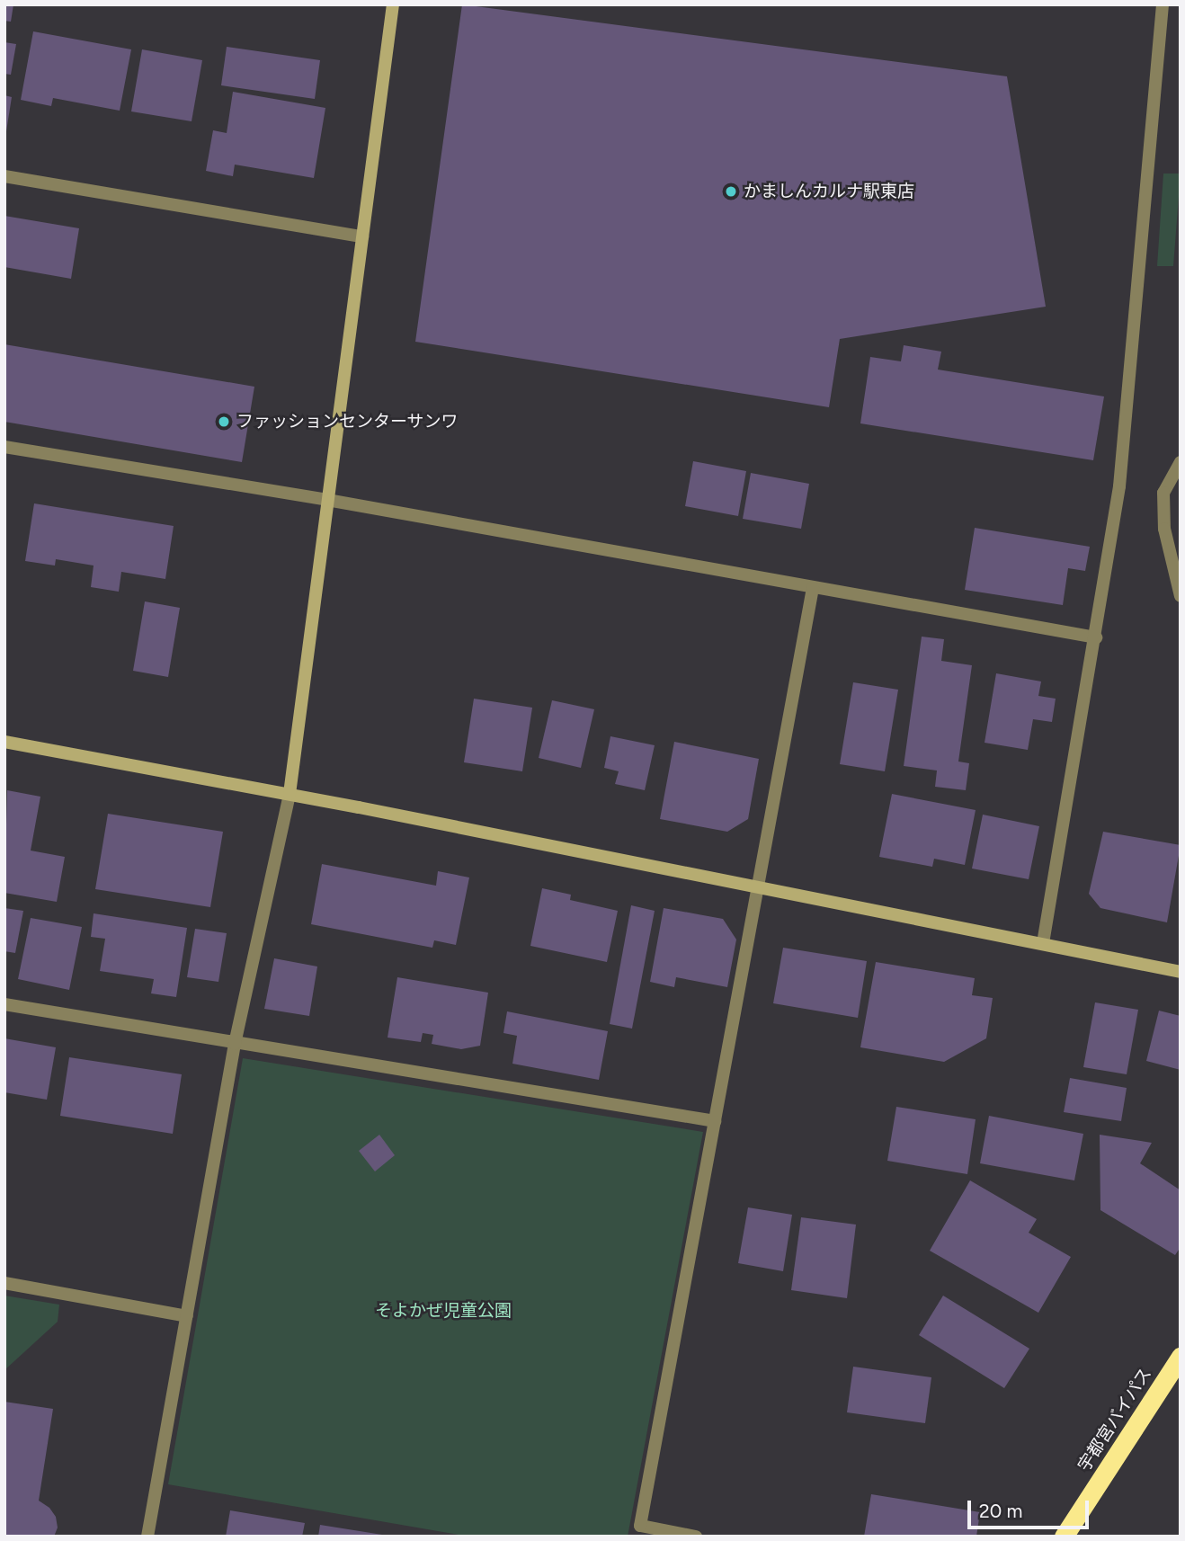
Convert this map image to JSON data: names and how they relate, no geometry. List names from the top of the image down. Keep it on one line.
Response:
{"streets":{"highway":["宇都宮バイパス"]},"parks":["そよかぜ児童公園"],"places":["かましんカルナ駅東店","ファッションセンターサンワ"],"scale_bar":"20 m"}
